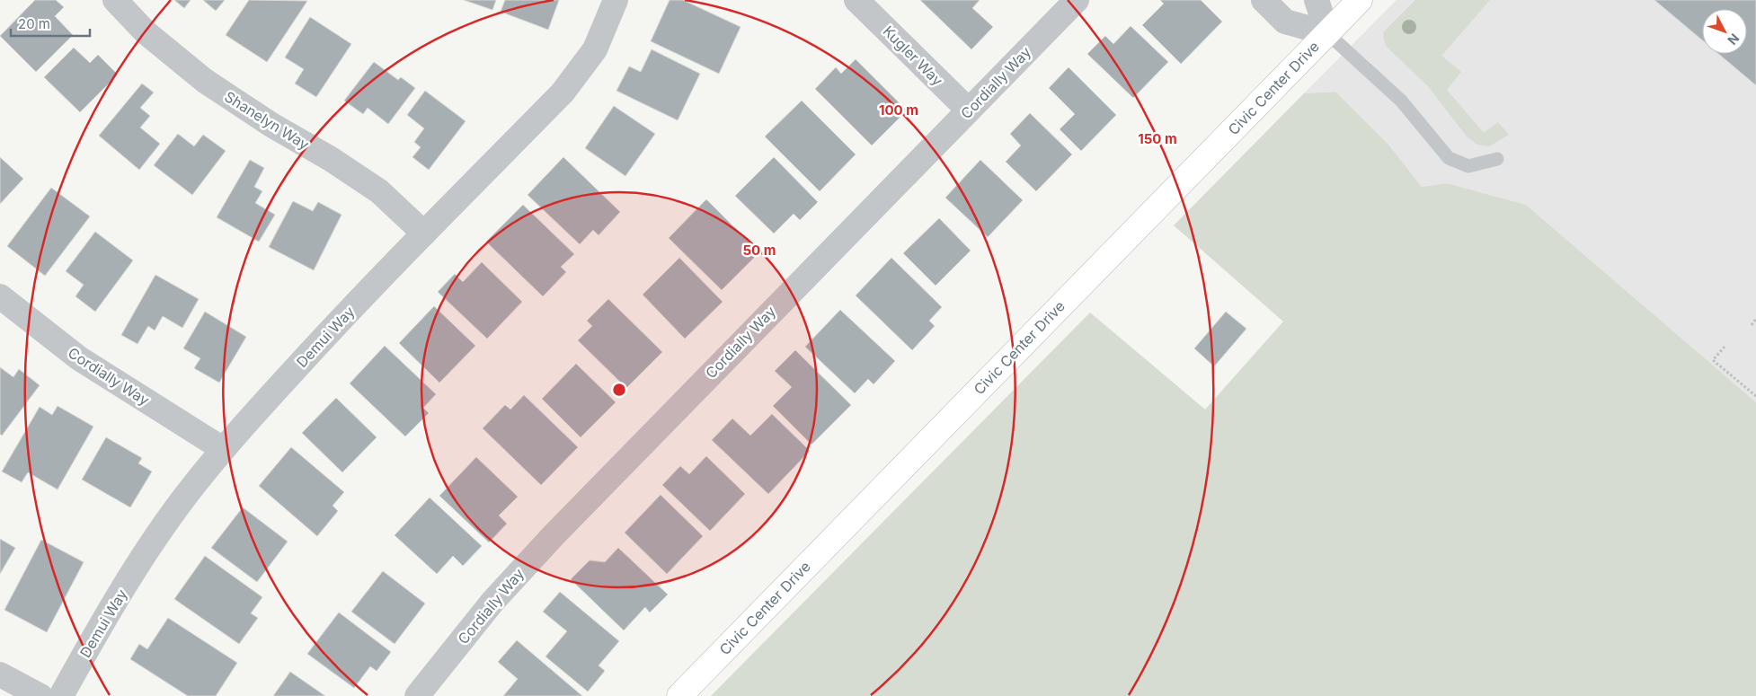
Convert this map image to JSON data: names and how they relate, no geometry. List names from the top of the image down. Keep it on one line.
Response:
{"streets":{"street":["Kugler Way","Cordially Way","Civic Center Drive","Shanelyn Way","Demui Way"]},"crossings":[["Kugler Way","Cordially Way"],["Cordially Way","Demui Way"],["Shanelyn Way","Demui Way"]],"scale_bar":"20 m","north":"bottom right","rings":["100 m","150 m","50 m"]}
